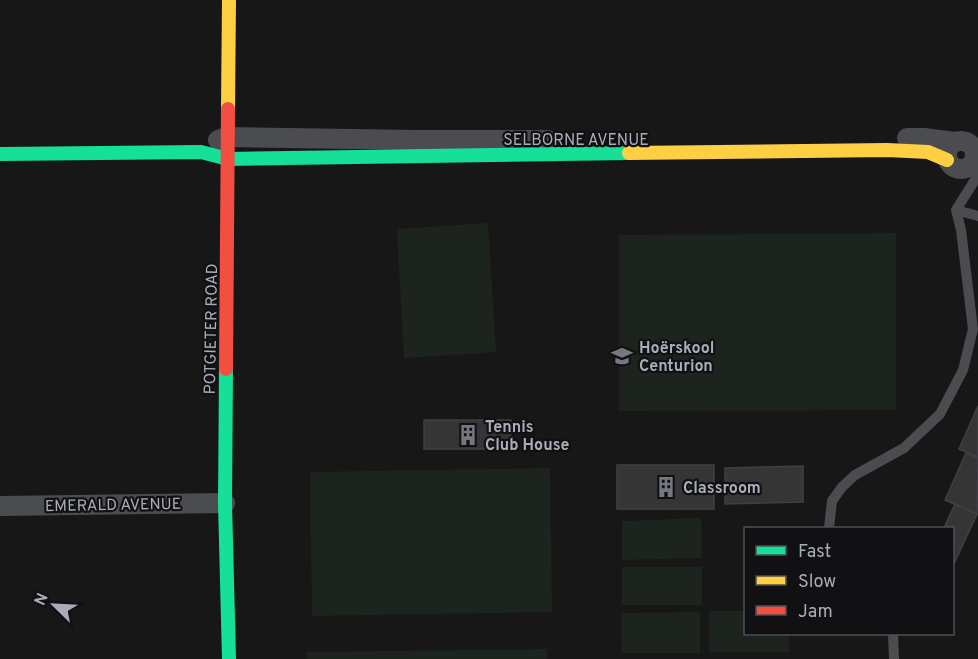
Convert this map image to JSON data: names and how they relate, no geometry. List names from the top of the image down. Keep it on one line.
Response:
{"streets":{"street":["SELBORNE AVENUE","POTGIETER ROAD","EMERALD AVENUE"]},"crossings":[["SELBORNE AVENUE","POTGIETER ROAD"],["POTGIETER ROAD","EMERALD AVENUE"]],"places":{"school or university":["Hoërskool Centurion"],"building":["Tennis Club House","Classroom"]},"legend":["Fast","Slow","Jam"],"north":"top left"}
